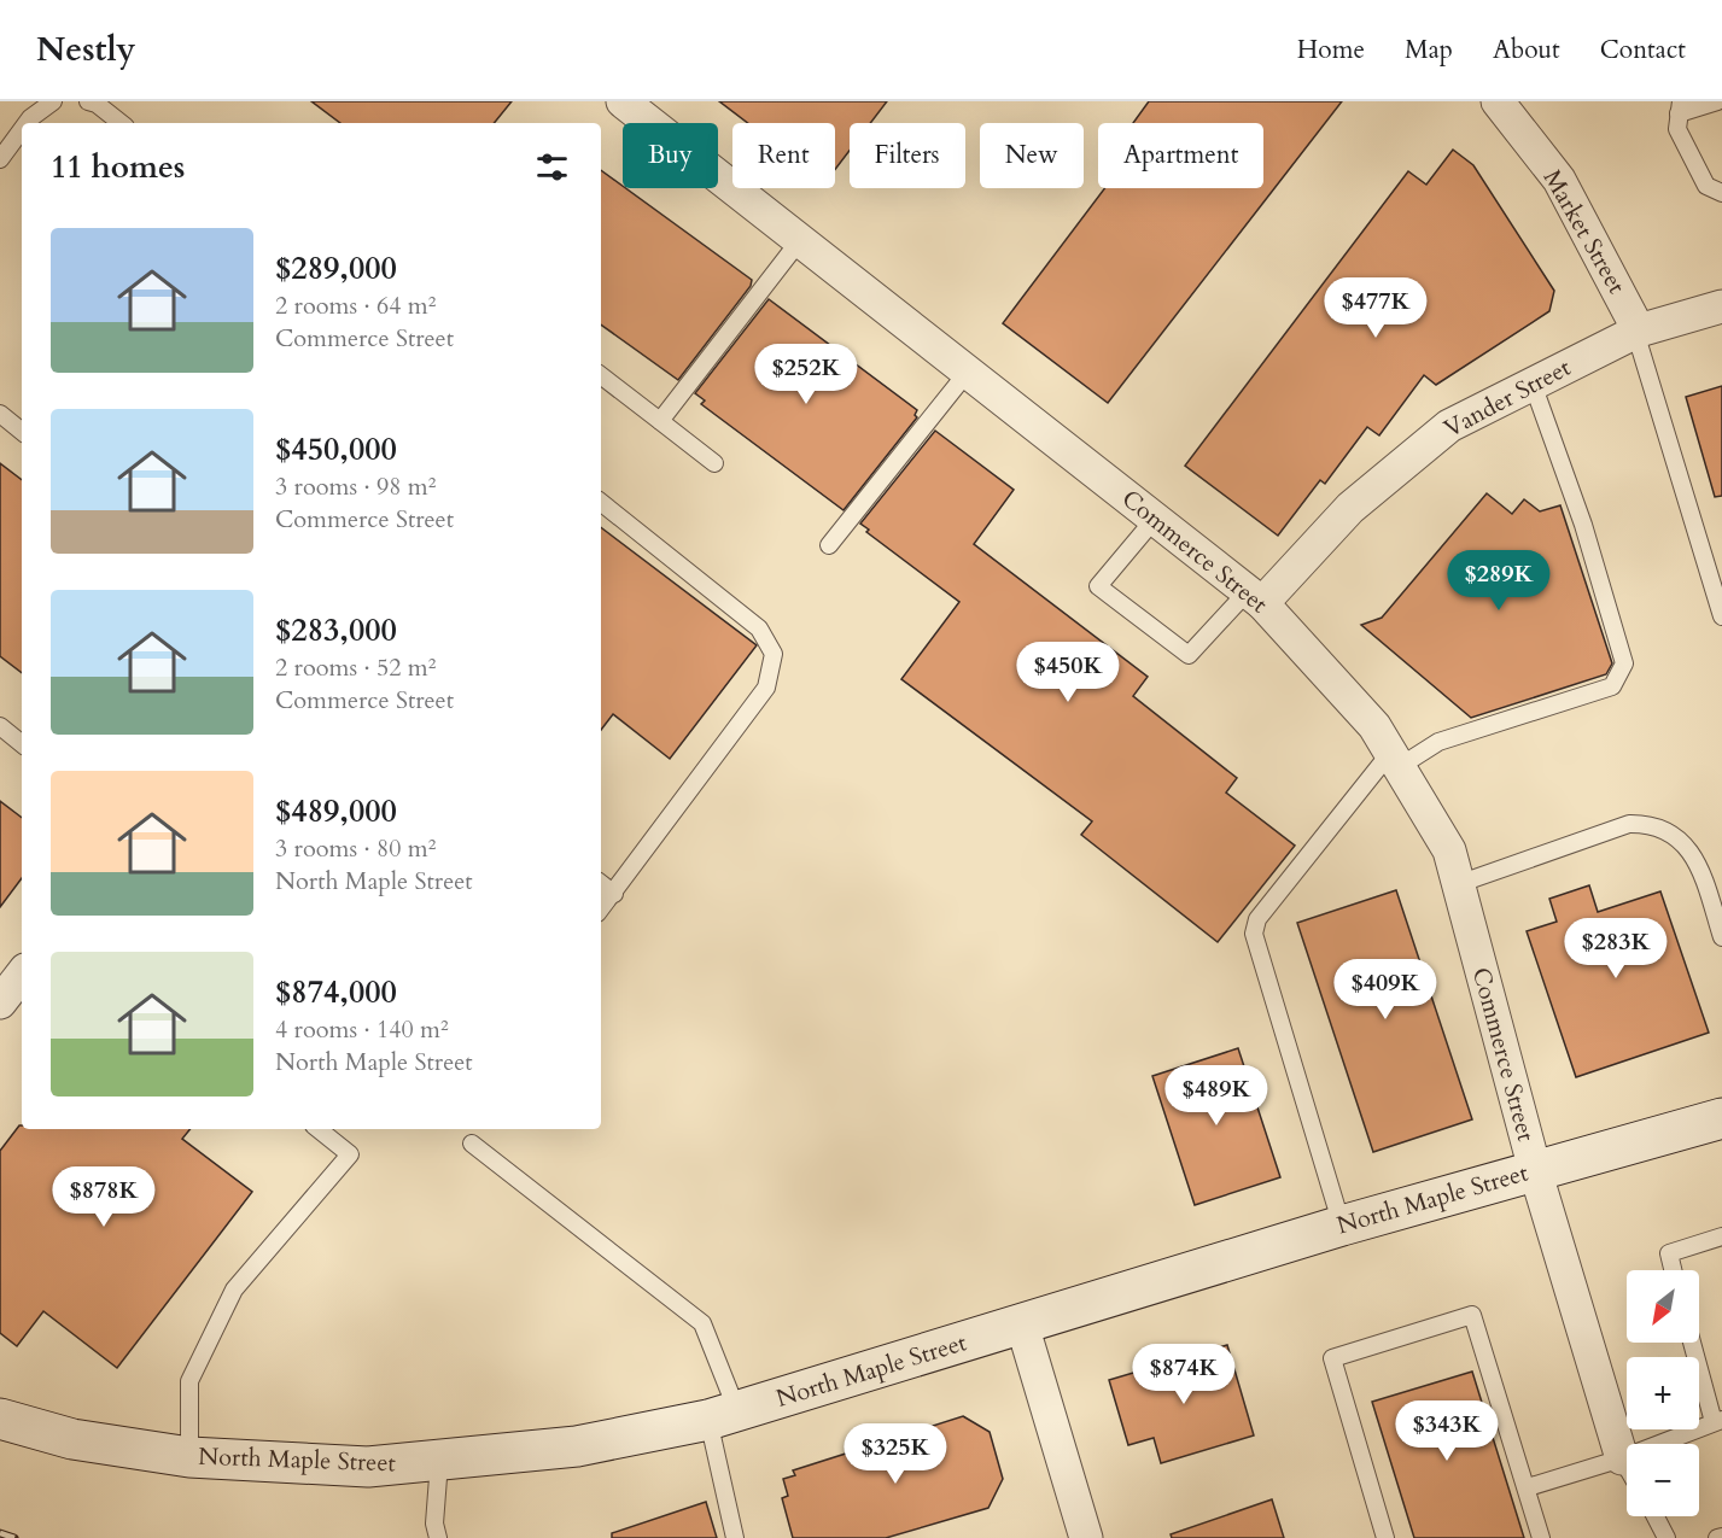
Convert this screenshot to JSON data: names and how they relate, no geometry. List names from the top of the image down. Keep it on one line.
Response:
{"streets":{"main road":["North Maple Street"],"street":["Market Street","Vander Street","Commerce Street"]},"crossings":[["Market Street","Vander Street"],["Vander Street","Commerce Street"],["Commerce Street","North Maple Street"]],"north":"bottom left","page":{"header":"Nestly","nav":["Home","Map","About","Contact"],"chip":["Buy","Rent","Filters","New","Apartment"],"heading":"11 homes","list":[{"name":"$289,000","note":"2 rooms · 64 m² · Commerce Street"},{"name":"$450,000","note":"3 rooms · 98 m² · Commerce Street"},{"name":"$283,000","note":"2 rooms · 52 m² · Commerce Street"},{"name":"$489,000","note":"3 rooms · 80 m² · North Maple Street"},{"name":"$874,000","note":"4 rooms · 140 m² · North Maple Street"}],"price":["$477K","$252K","$289K","$450K","$283K","$409K","$489K","$878K","$874K","$343K","$325K"],"map_buttons":["+","−"]}}
